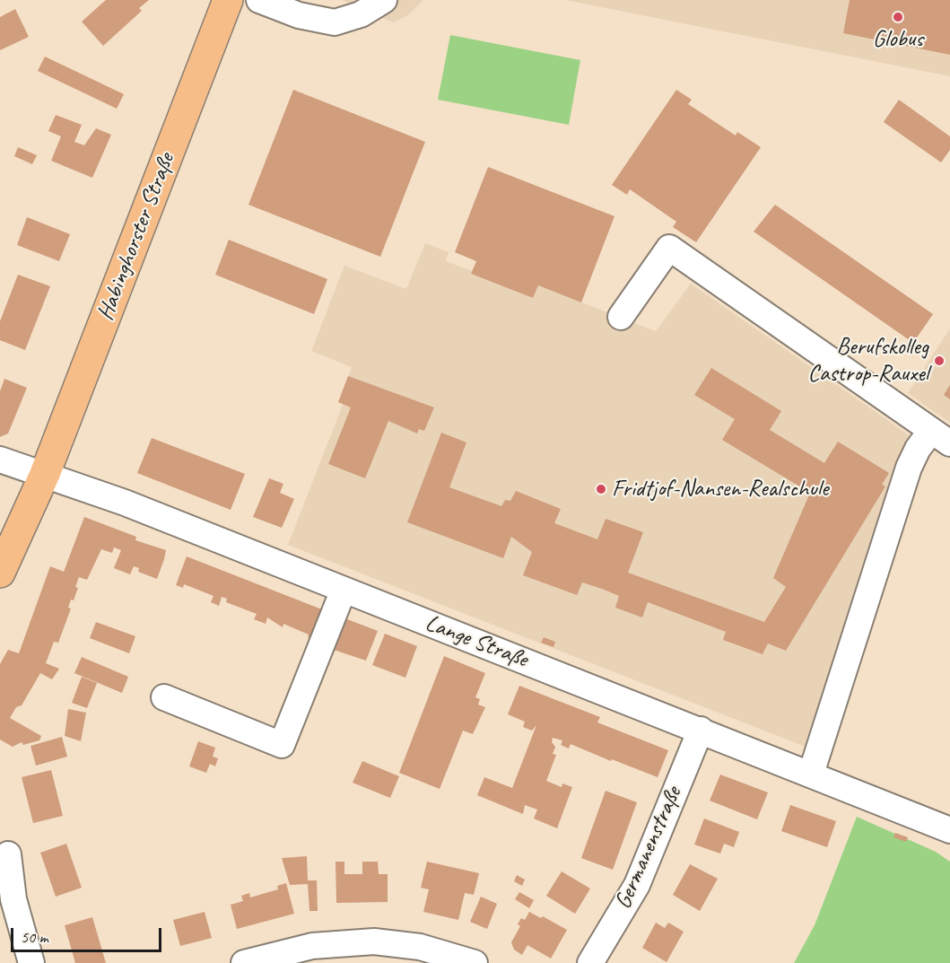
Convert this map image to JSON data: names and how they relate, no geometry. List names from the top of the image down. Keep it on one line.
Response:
{"streets":{"main road":["Habinghorster Straße"],"street":["Lange Straße","Germanenstraße"]},"crossings":[["Habinghorster Straße","Lange Straße"],["Lange Straße","Germanenstraße"]],"places":["Globus","Berufskolleg Castrop-Rauxel","Fridtjof-Nansen-Realschule"],"scale_bar":"50 m"}
